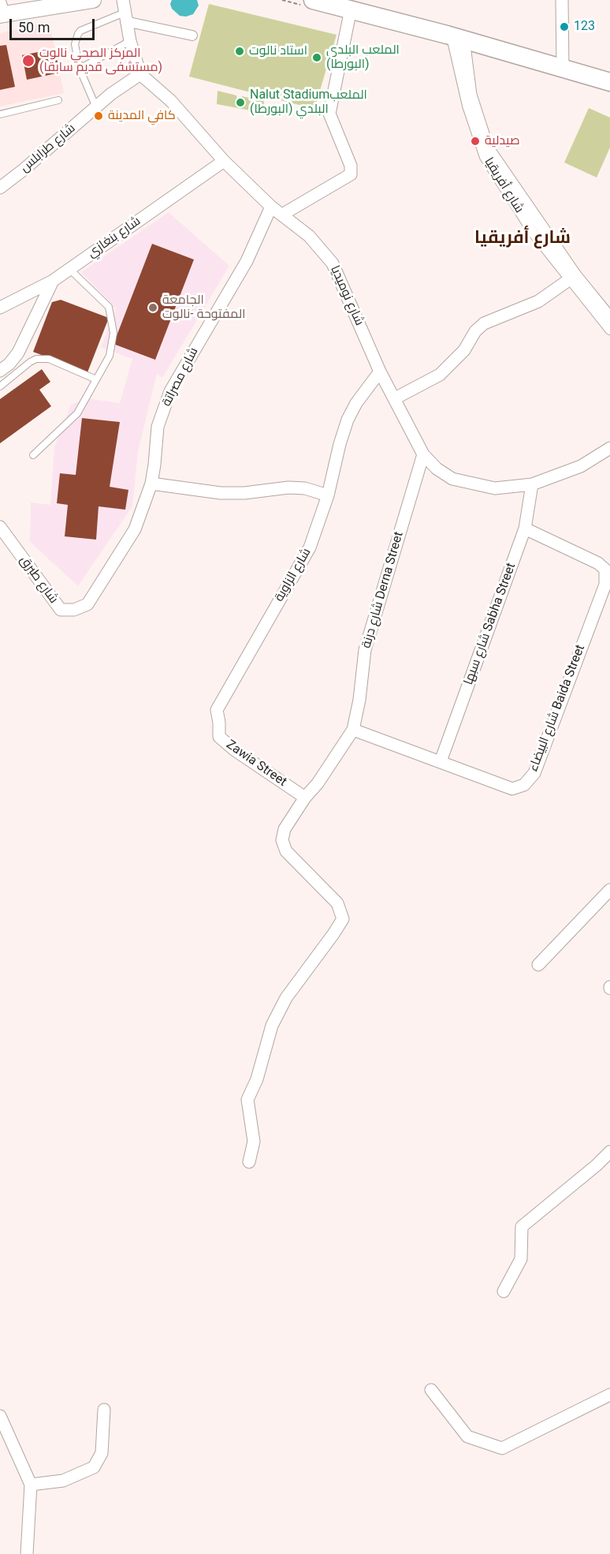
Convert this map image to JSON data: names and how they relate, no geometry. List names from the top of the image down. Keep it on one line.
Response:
{"streets":{"street":["شارع طرابلس","شارع أفريقيا","شارع بنغازي","شارع نوميديا","شارع مصراتة","شارع الزاوية","شارع طبرق","شارع درنة Derna Street","شارع سبها Sabha Street","شارع البيضاء Baida Street","Zawia Street"]},"crossings":[["شارع طرابلس","شارع نوميديا"],["شارع بنغازي","شارع نوميديا"],["شارع نوميديا","شارع مصراتة"],["شارع نوميديا","شارع الزاوية"],["شارع نوميديا","شارع درنة Derna Street"],["شارع نوميديا","شارع سبها Sabha Street"],["شارع مصراتة","شارع طبرق"],["شارع الزاوية","Zawia Street"],["شارع درنة Derna Street","شارع البيضاء Baida Street"],["شارع درنة Derna Street","Zawia Street"],["شارع سبها Sabha Street","شارع البيضاء Baida Street"]],"districts":["شارع أفريقيا"],"places":["123","استاد نالوت","الملعب البلدي (البورطا)","المركز الصحي نالوت (مستشفى قديم سابقا)","Nalut Stadiumالملعب البلدي (البورطا)","كافي المدينة","صيدلية","الجامعة المفتوحة -نالوت"],"scale_bar":"50 m"}
